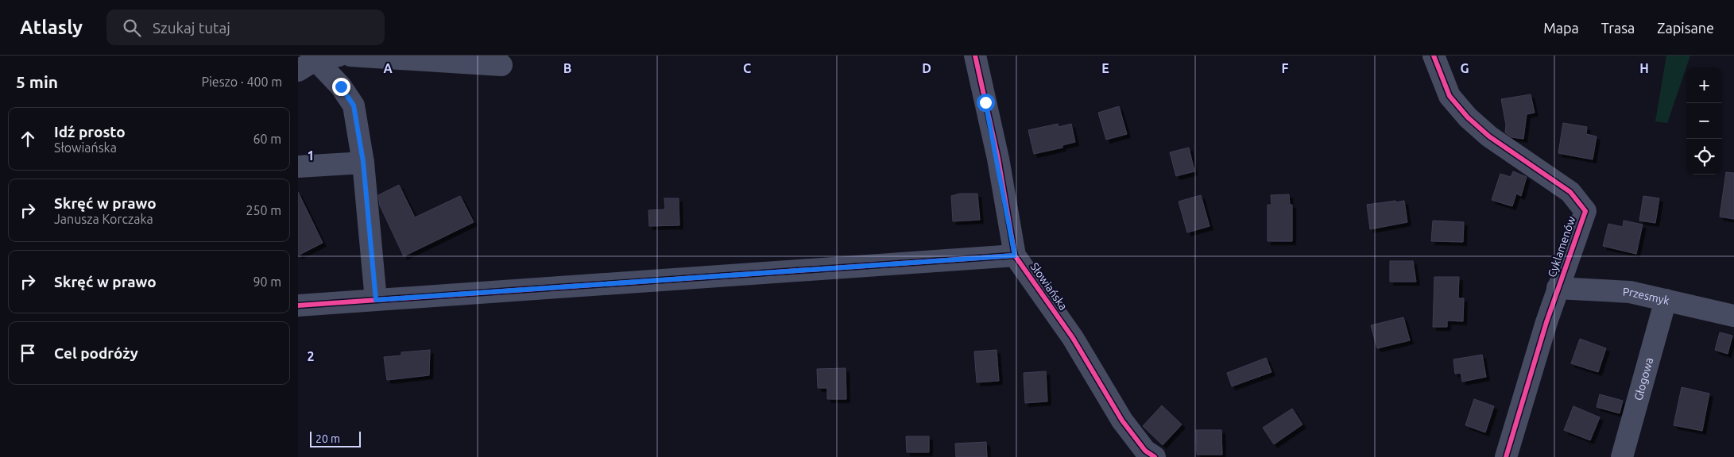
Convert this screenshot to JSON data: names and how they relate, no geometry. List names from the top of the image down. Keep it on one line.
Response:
{"streets":{"street":["Cyklamenów","Słowiańska","Przesmyk","Głogowa"]},"crossings":[["Cyklamenów","Przesmyk"],["Przesmyk","Głogowa"]],"scale_bar":"20 m","page":{"header":"Atlasly","search":"Szukaj tutaj","nav":["Mapa","Trasa","Zapisane"],"heading":["5 min","Pieszo · 400 m"],"map_buttons":["+","−"],"list":[["Idź prosto","Słowiańska","60 m"],["Skręć w prawo","Janusza Korczaka","250 m"],["Skręć w prawo","90 m"],"Cel podróży"],"scale":"20 m"},"grid":{"columns":["A","B","C","D","E","F","G","H"],"rows":["1","2"]}}
